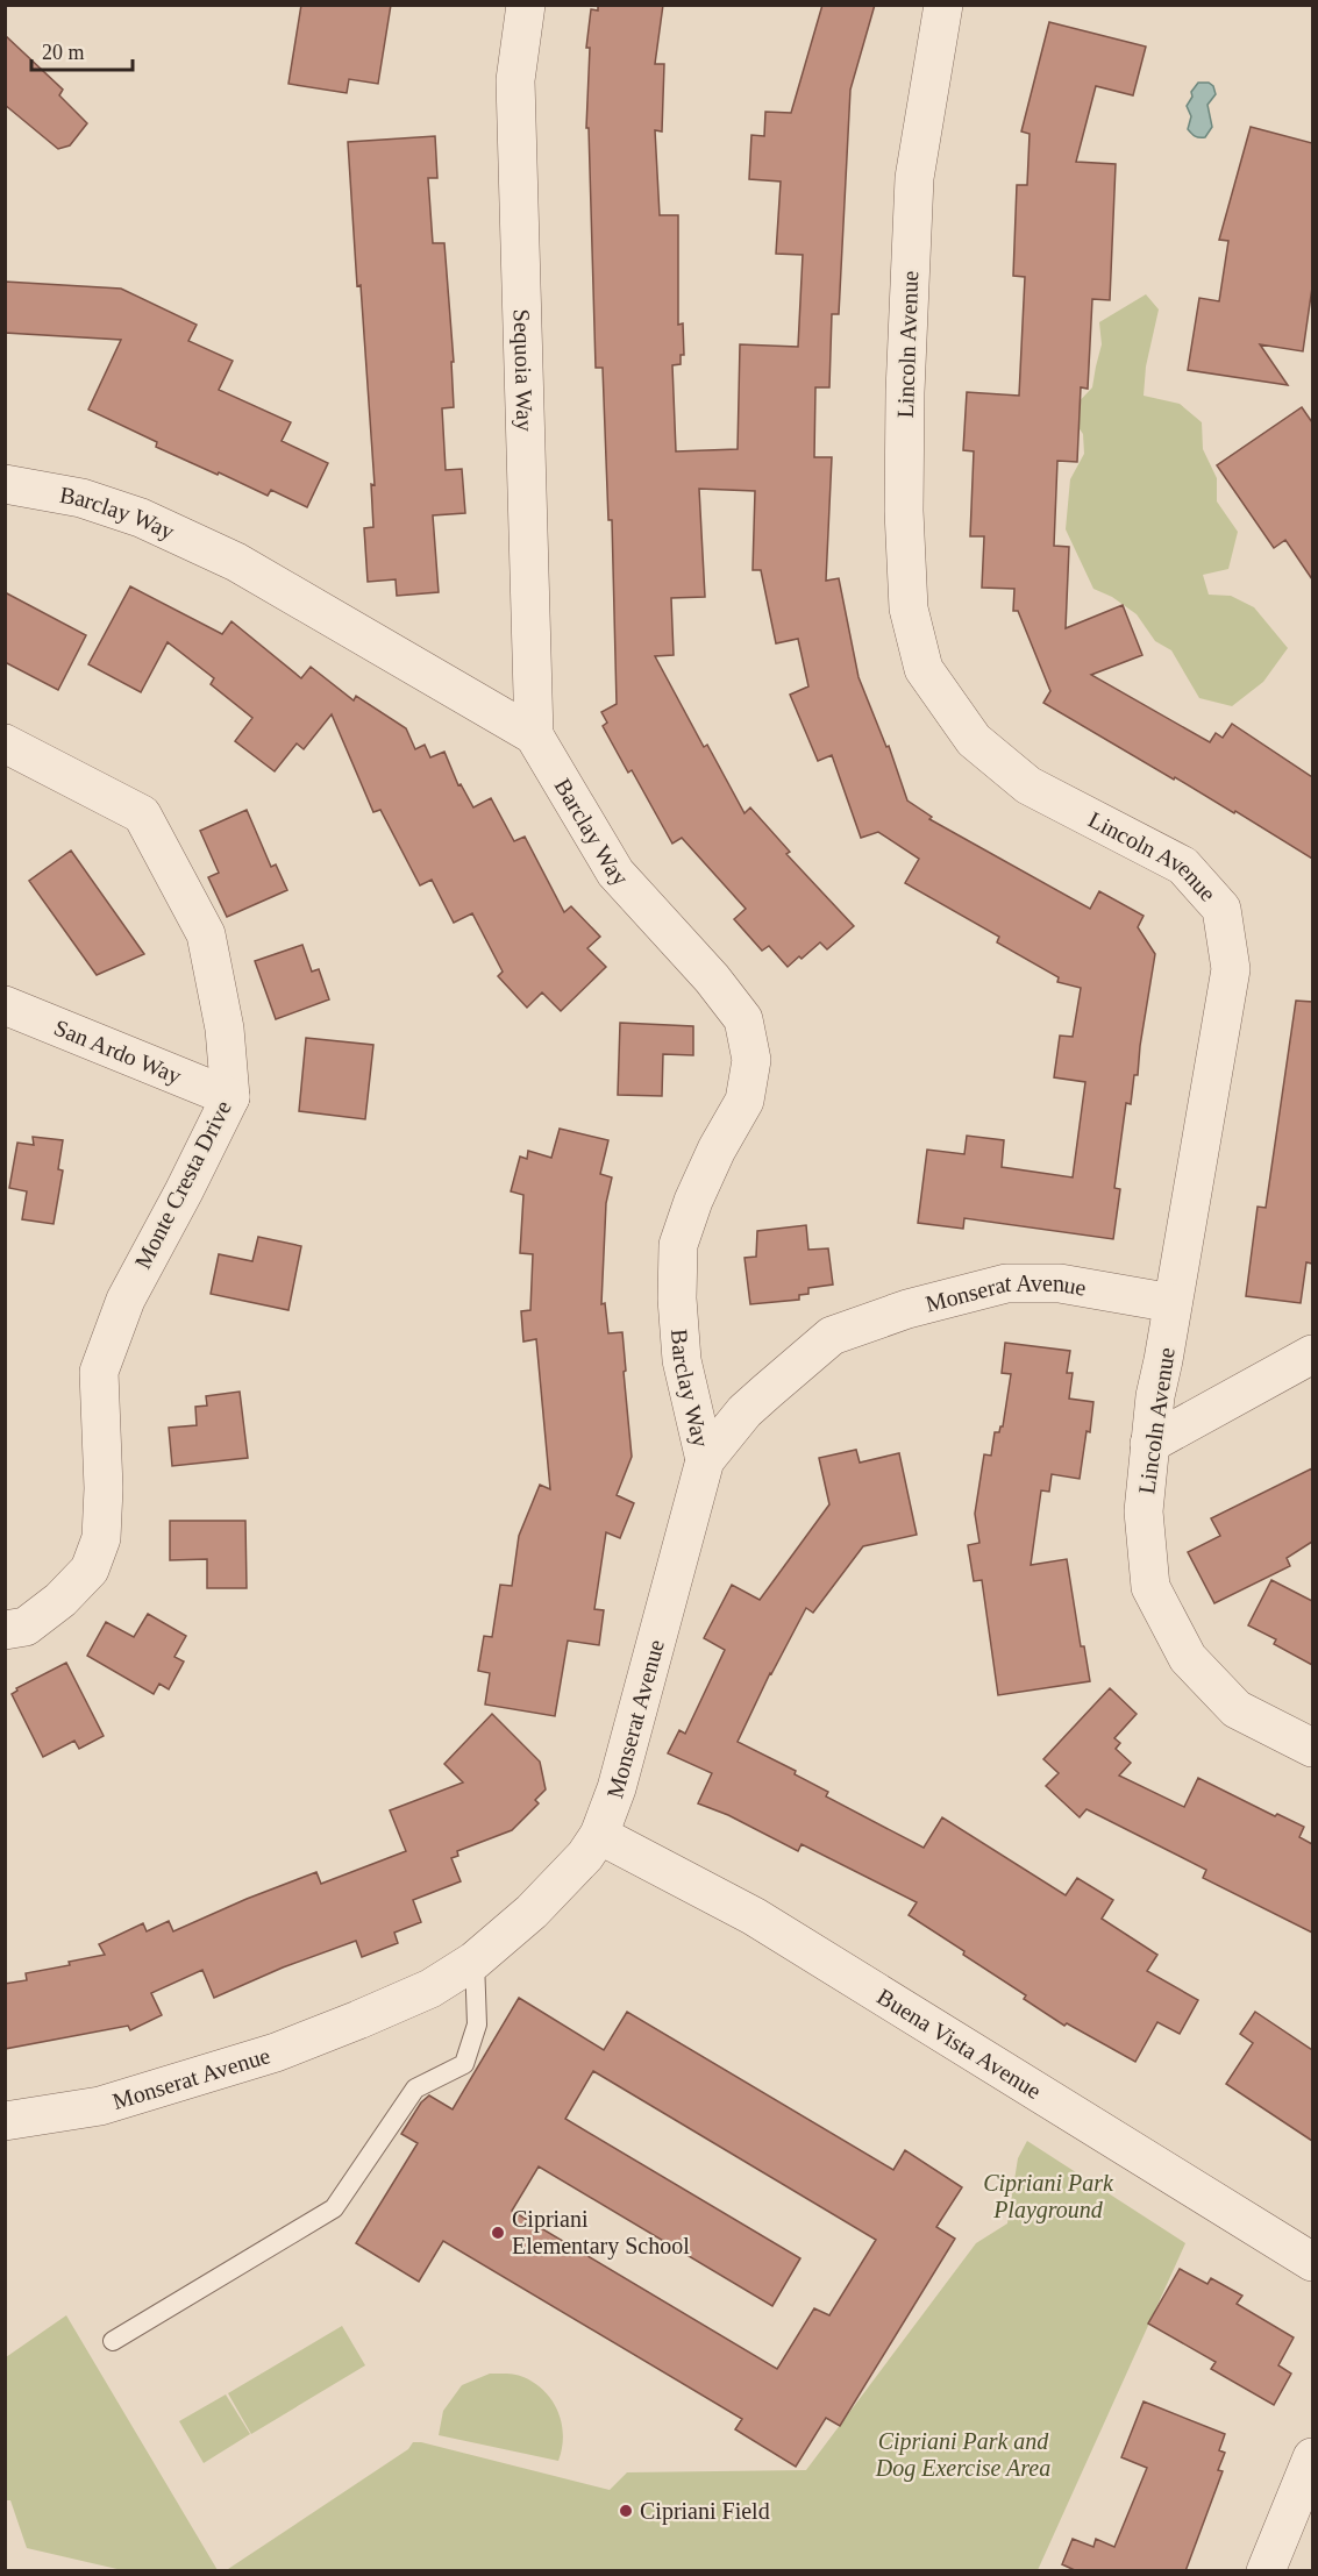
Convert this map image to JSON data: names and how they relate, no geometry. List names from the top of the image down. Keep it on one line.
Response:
{"streets":{"street":["Lincoln Avenue","Sequoia Way","Barclay Way","San Ardo Way","Monte Cresta Drive","Monserat Avenue","Buena Vista Avenue"]},"crossings":[["Lincoln Avenue","Monserat Avenue"],["Sequoia Way","Barclay Way"],["Barclay Way","Monserat Avenue"],["San Ardo Way","Monte Cresta Drive"],["Monserat Avenue","Buena Vista Avenue"]],"parks":["Cipriani Park Playground","Cipriani Park and Dog Exercise Area"],"places":["Cipriani Elementary School","Cipriani Field"],"scale_bar":"20 m"}
